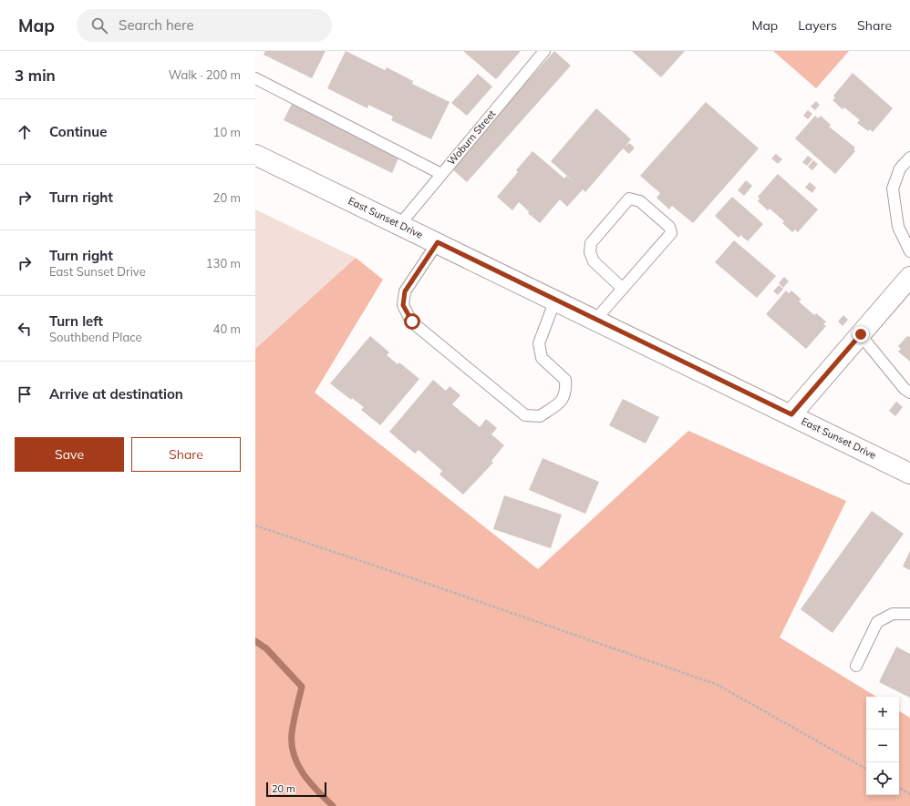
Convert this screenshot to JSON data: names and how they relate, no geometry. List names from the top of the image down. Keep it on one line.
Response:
{"streets":{"main road":["East Sunset Drive"],"lane":["Woburn Street"]},"crossings":[["Woburn Street","East Sunset Drive"]],"scale_bar":"20 m","page":{"header":"Map","search":"Search here","nav":["Map","Layers","Share"],"heading":["3 min","Walk · 200 m"],"list":[["Continue","10 m"],["Turn right","20 m"],["Turn right","East Sunset Drive","130 m"],["Turn left","Southbend Place","40 m"],"Arrive at destination"],"buttons":["Save","Share"],"map_buttons":["+","−"],"scale":"20 m"}}
